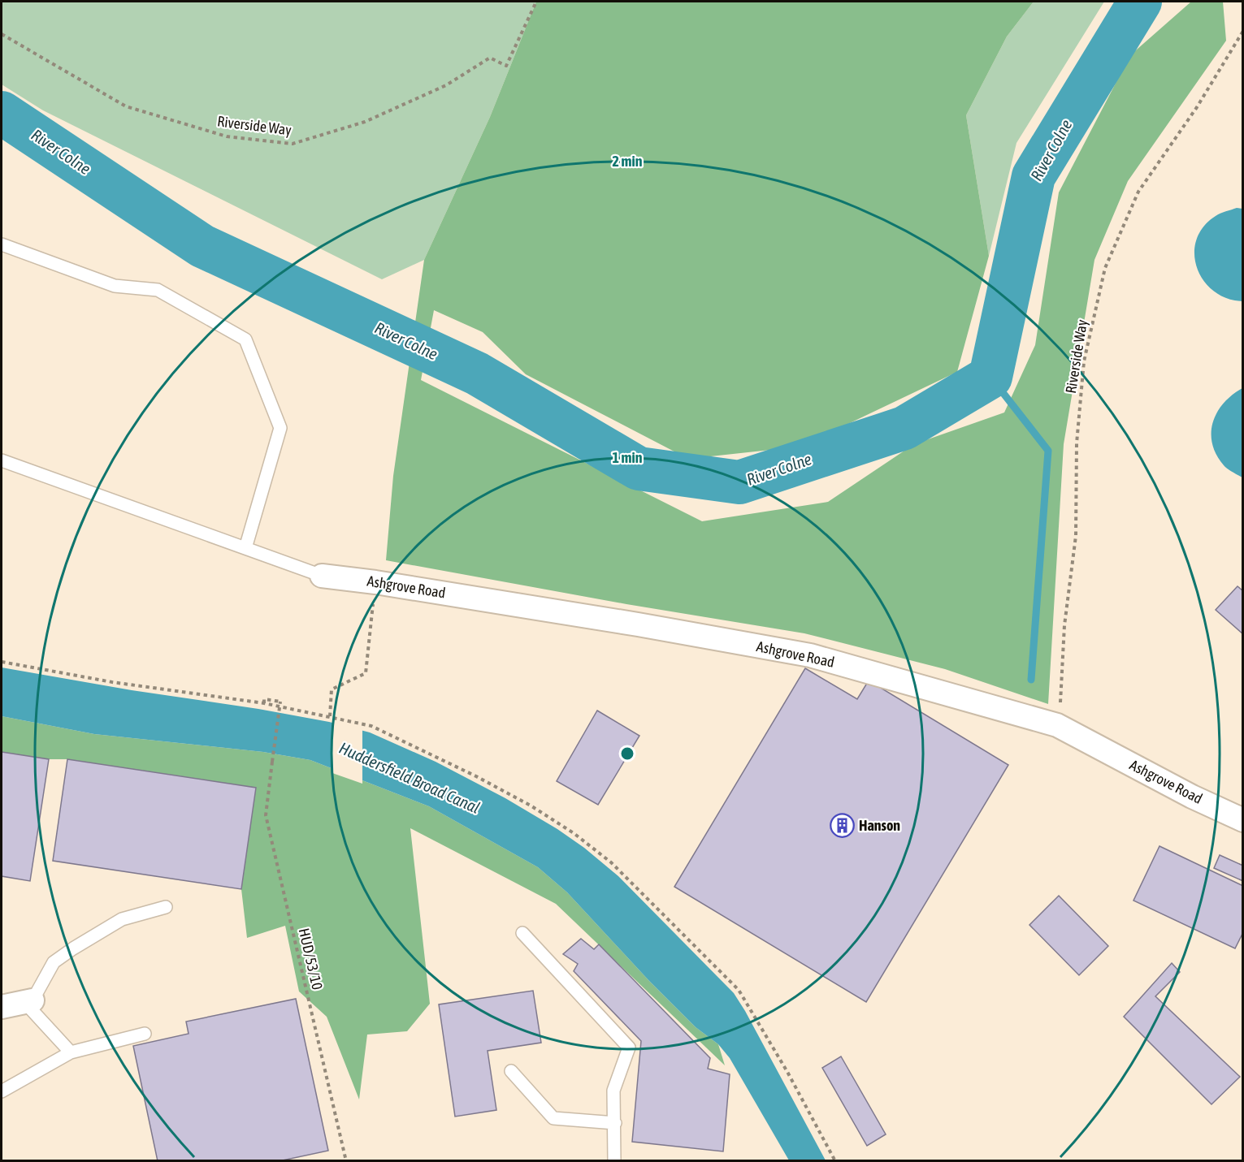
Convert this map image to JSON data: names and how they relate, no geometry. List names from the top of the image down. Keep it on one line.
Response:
{"streets":{"street":["Ashgrove Road"],"path":["Riverside Way","HUD/53/10"]},"crossings":[["Riverside Way","Ashgrove Road"]],"water":["River Colne","Huddersfield Broad Canal"],"places":{"building":["Hanson"]},"rings":["2 min","1 min"]}
